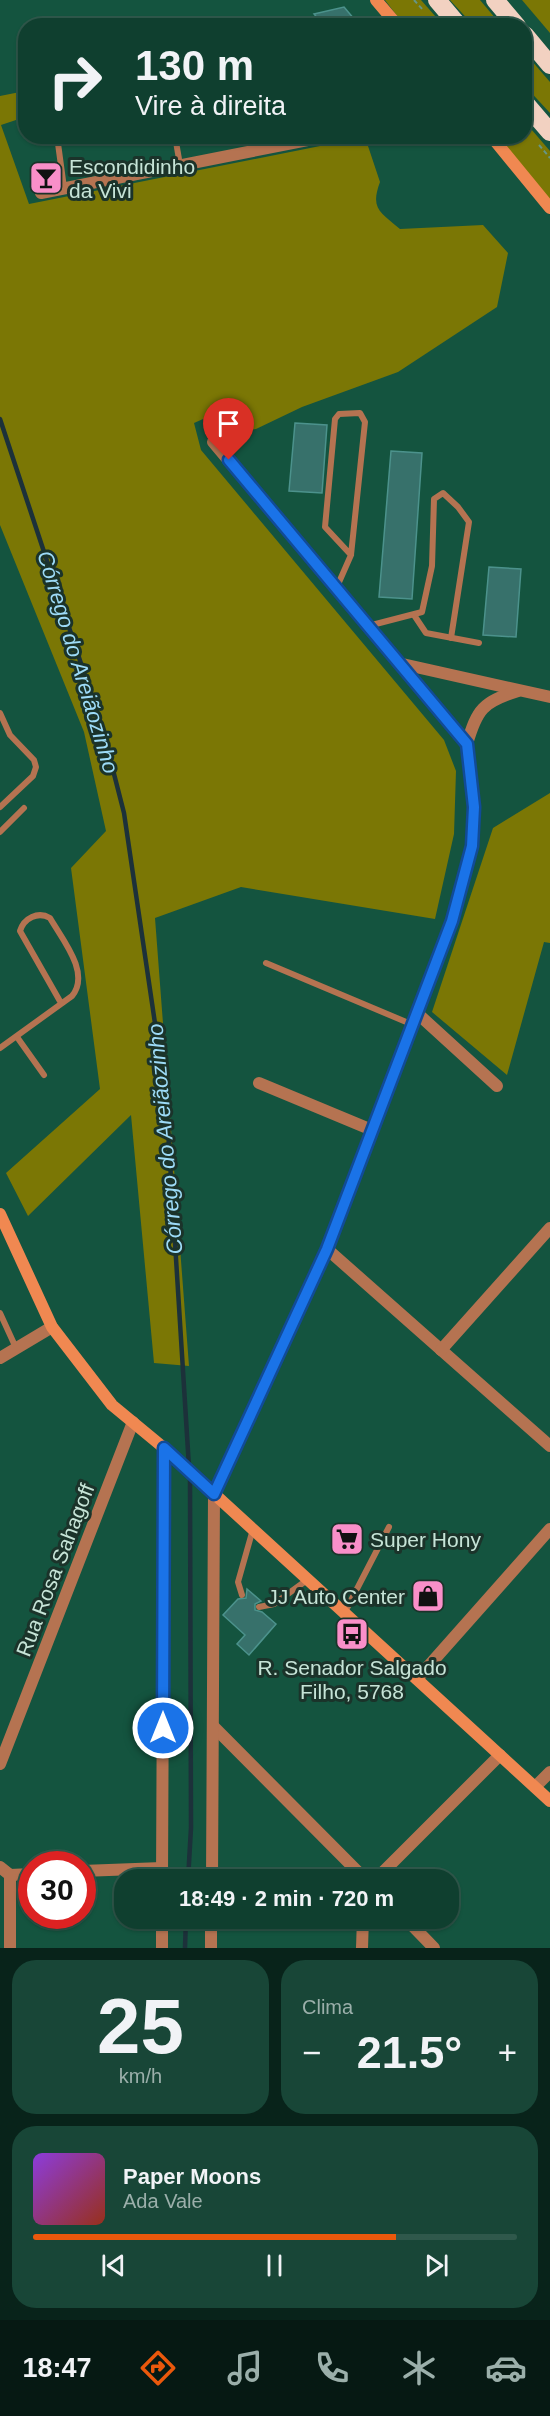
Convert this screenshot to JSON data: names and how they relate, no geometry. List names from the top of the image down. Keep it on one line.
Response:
{"streets":{"street":["Rua Rosa Sahagoff"]},"water":["Córrego do Areiãozinho"],"places":{"bar":["Escondidinho da Vivi"],"supermarket":["Super Hony"],"shop":["JJ Auto Center"],"bus stop":["R. Senador Salgado Filho, 5768"]},"page":{"turn":["130 m","Vire à direita"],"limit":"30","trip":"18:49 · 2 min · 720 m","tile":[["25","km/h"],"Clima"],"heat":["−","21.5°","+"],"song":["Paper Moons","Ada Vale"],"tabs":"18:47"}}
